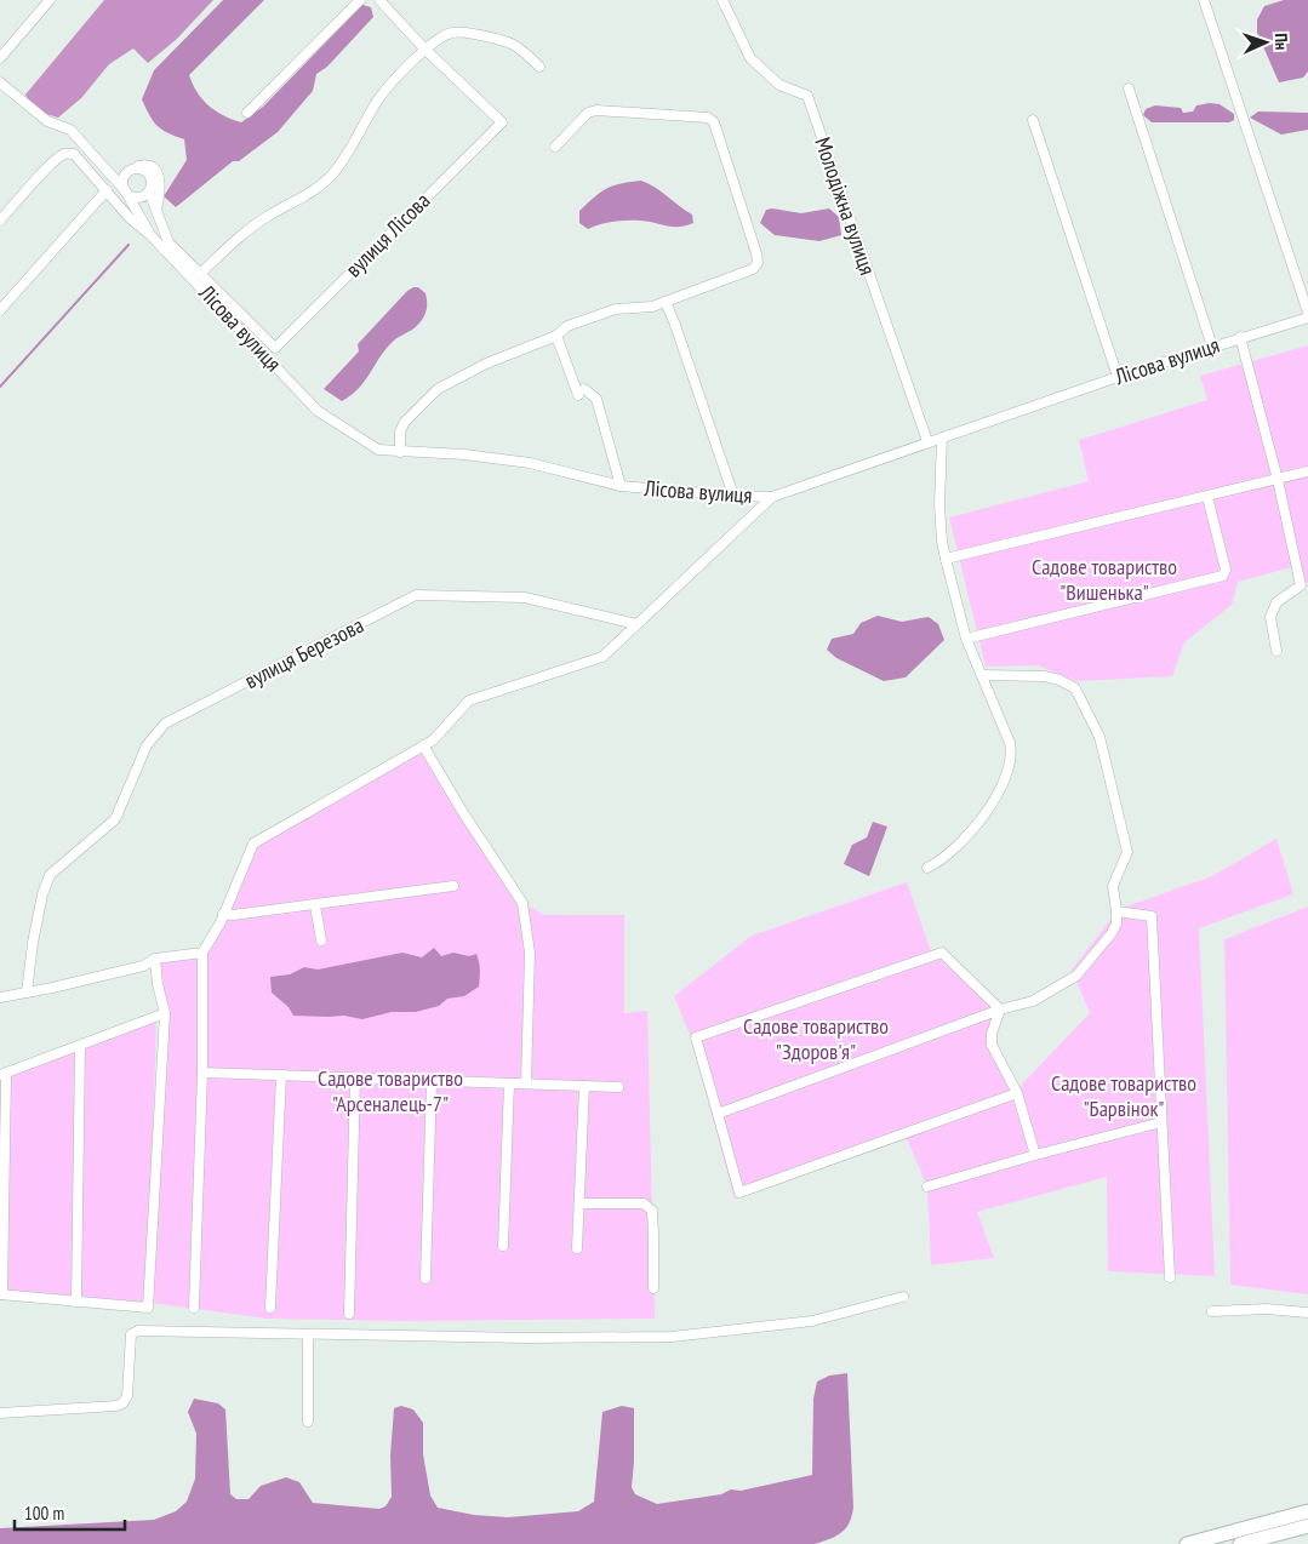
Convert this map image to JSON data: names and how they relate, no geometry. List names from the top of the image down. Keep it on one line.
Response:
{"streets":{"street":["Молодіжна вулиця","вулиця Лісова","Лісова вулиця","вулиця Березова"]},"crossings":[["Молодіжна вулиця","Лісова вулиця"]],"parks":["Садове товариство \"Вишенька\"","Садове товариство \"Здоров'я\"","Садове товариство \"Арсеналець-7\"","Садове товариство \"Барвінок\""],"scale_bar":"100 m","north":"right"}
